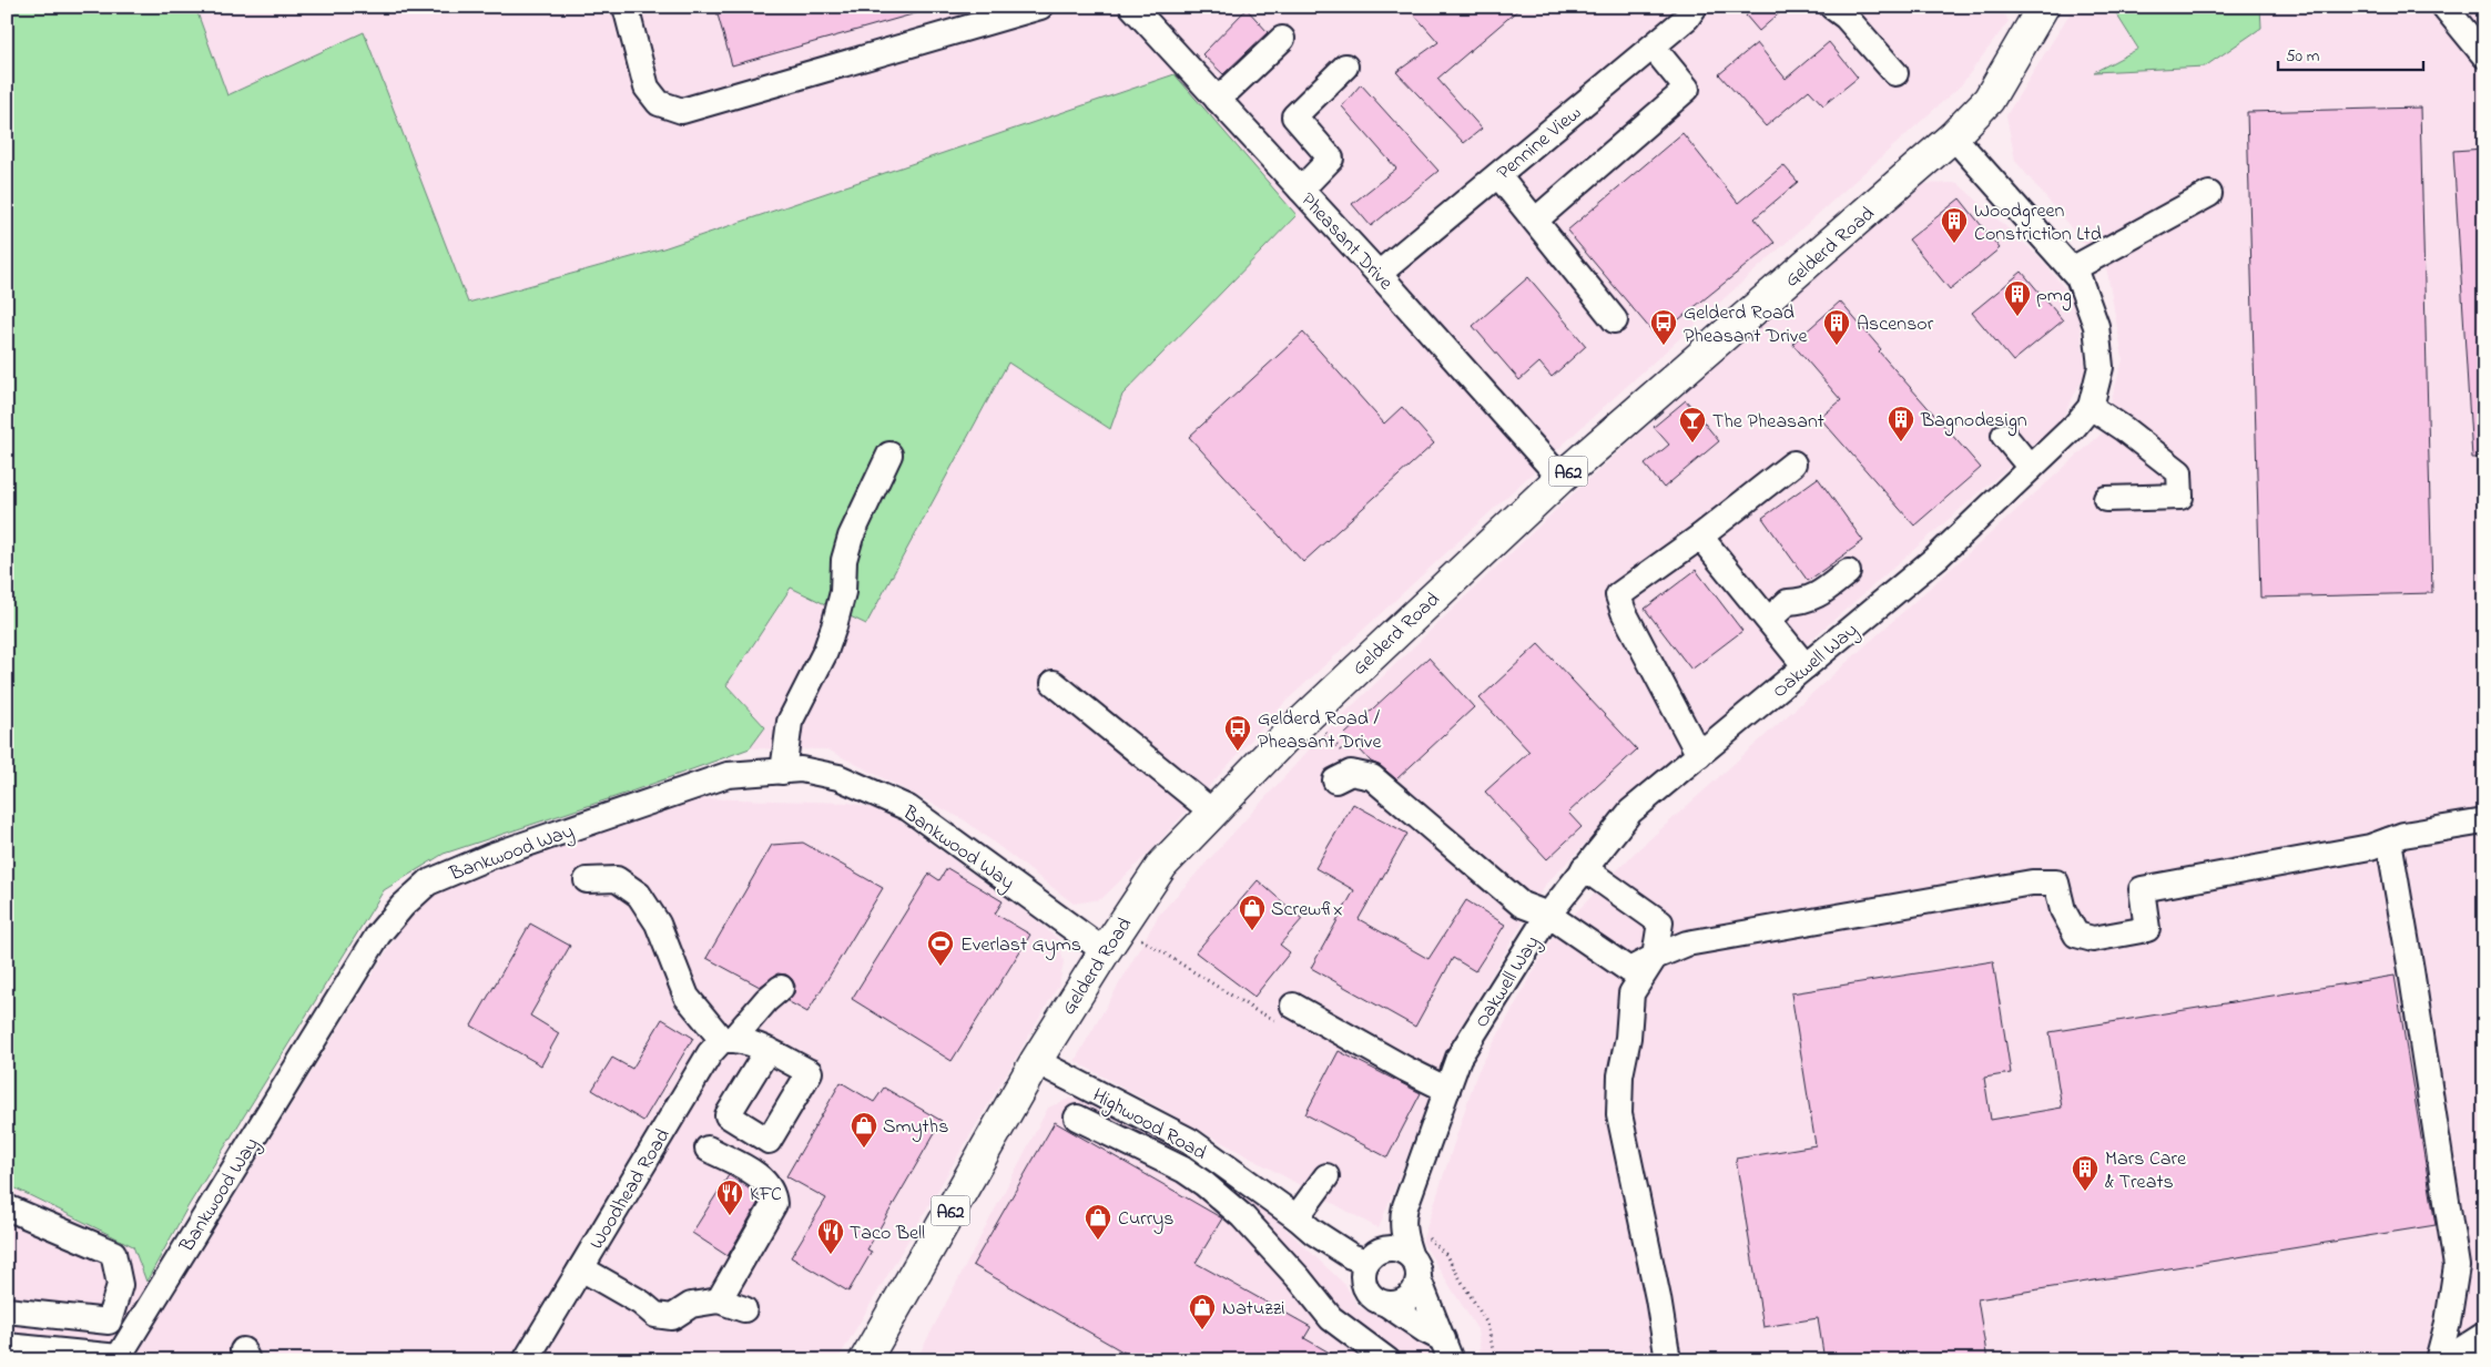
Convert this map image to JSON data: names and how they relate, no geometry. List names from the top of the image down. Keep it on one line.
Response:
{"streets":{"main road":["Gelderd Road","A62"],"street":["Pennine View","Pheasant Drive","Oakwell Way","Bankwood Way","Highwood Road","Woodhead Road"]},"crossings":[["Pennine View","Pheasant Drive"],["Pheasant Drive","Gelderd Road"],["Gelderd Road","Oakwell Way"],["Gelderd Road","Bankwood Way"],["Gelderd Road","Highwood Road"],["Oakwell Way","Highwood Road"]],"places":{"building":["Woodgreen Constriction Ltd","pmg","Ascensor","Bagnodesign","Mars Care & Treats"],"bus stop":["Gelderd Road Pheasant Drive","Gelderd Road / Pheasant Drive"],"bar":["The Pheasant"],"shop":["Screwfix","Smyths","Currys","Natuzzi"],"sports":["Everlast Gyms"],"restaurant":["KFC","Taco Bell"]},"scale_bar":"50 m"}
